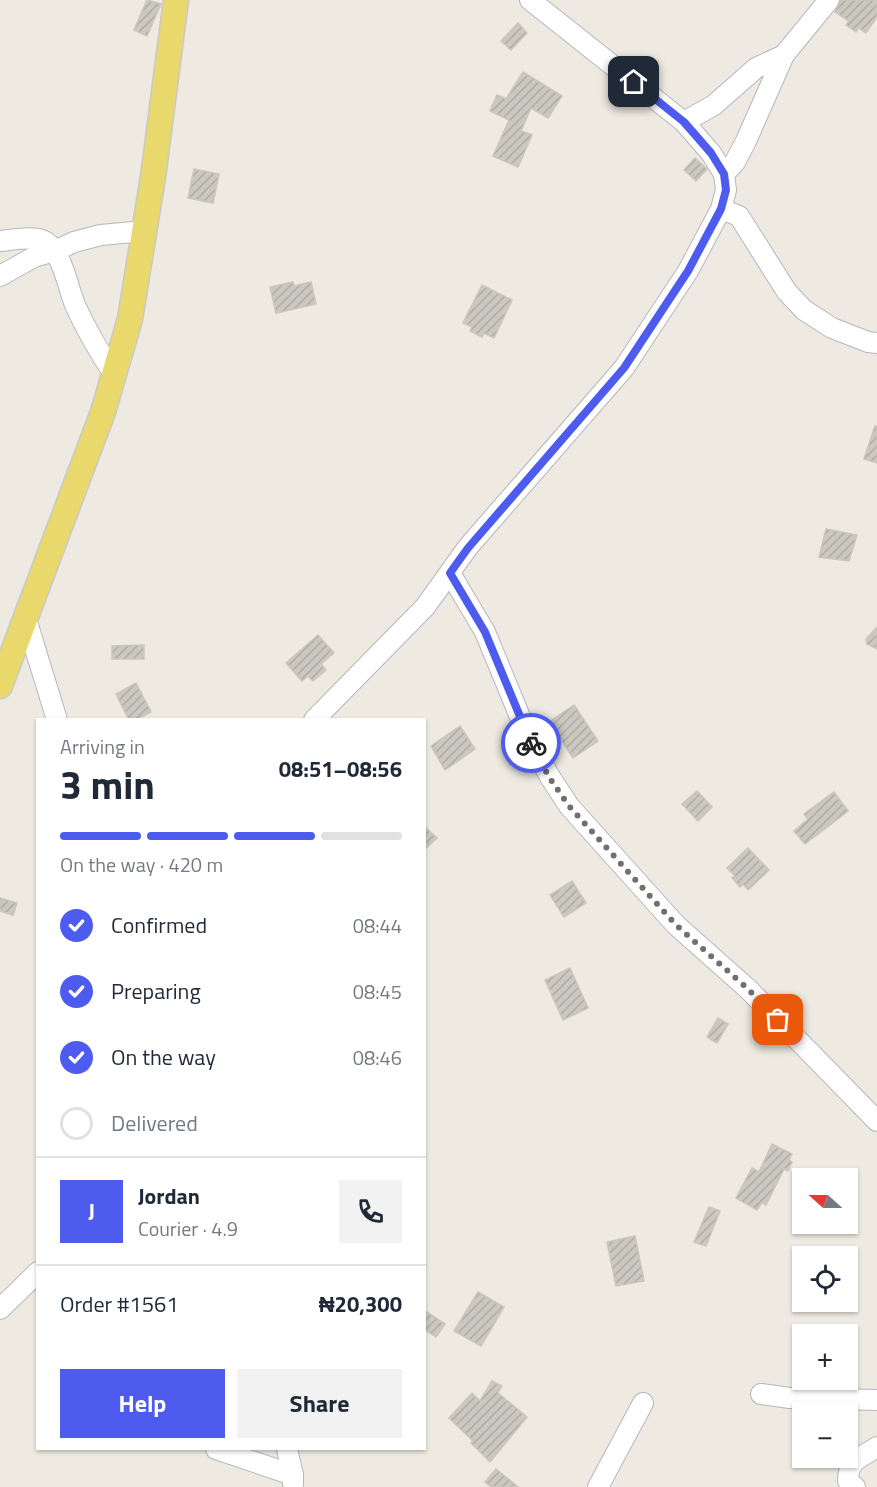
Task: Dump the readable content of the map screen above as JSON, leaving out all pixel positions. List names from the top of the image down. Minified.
{"north":"left","page":{"heading":["3 min","Arriving in","08:51–08:56"],"panel":["Jordan","Courier · 4.9","Order #1561","₦20,300"],"bar":"On the way · 420 m","list":[["Confirmed","08:44"],["Preparing","08:45"],["On the way","08:46"],"Delivered"],"map_buttons":["+","−"],"round":"J","buttons":["Help","Share"]}}
